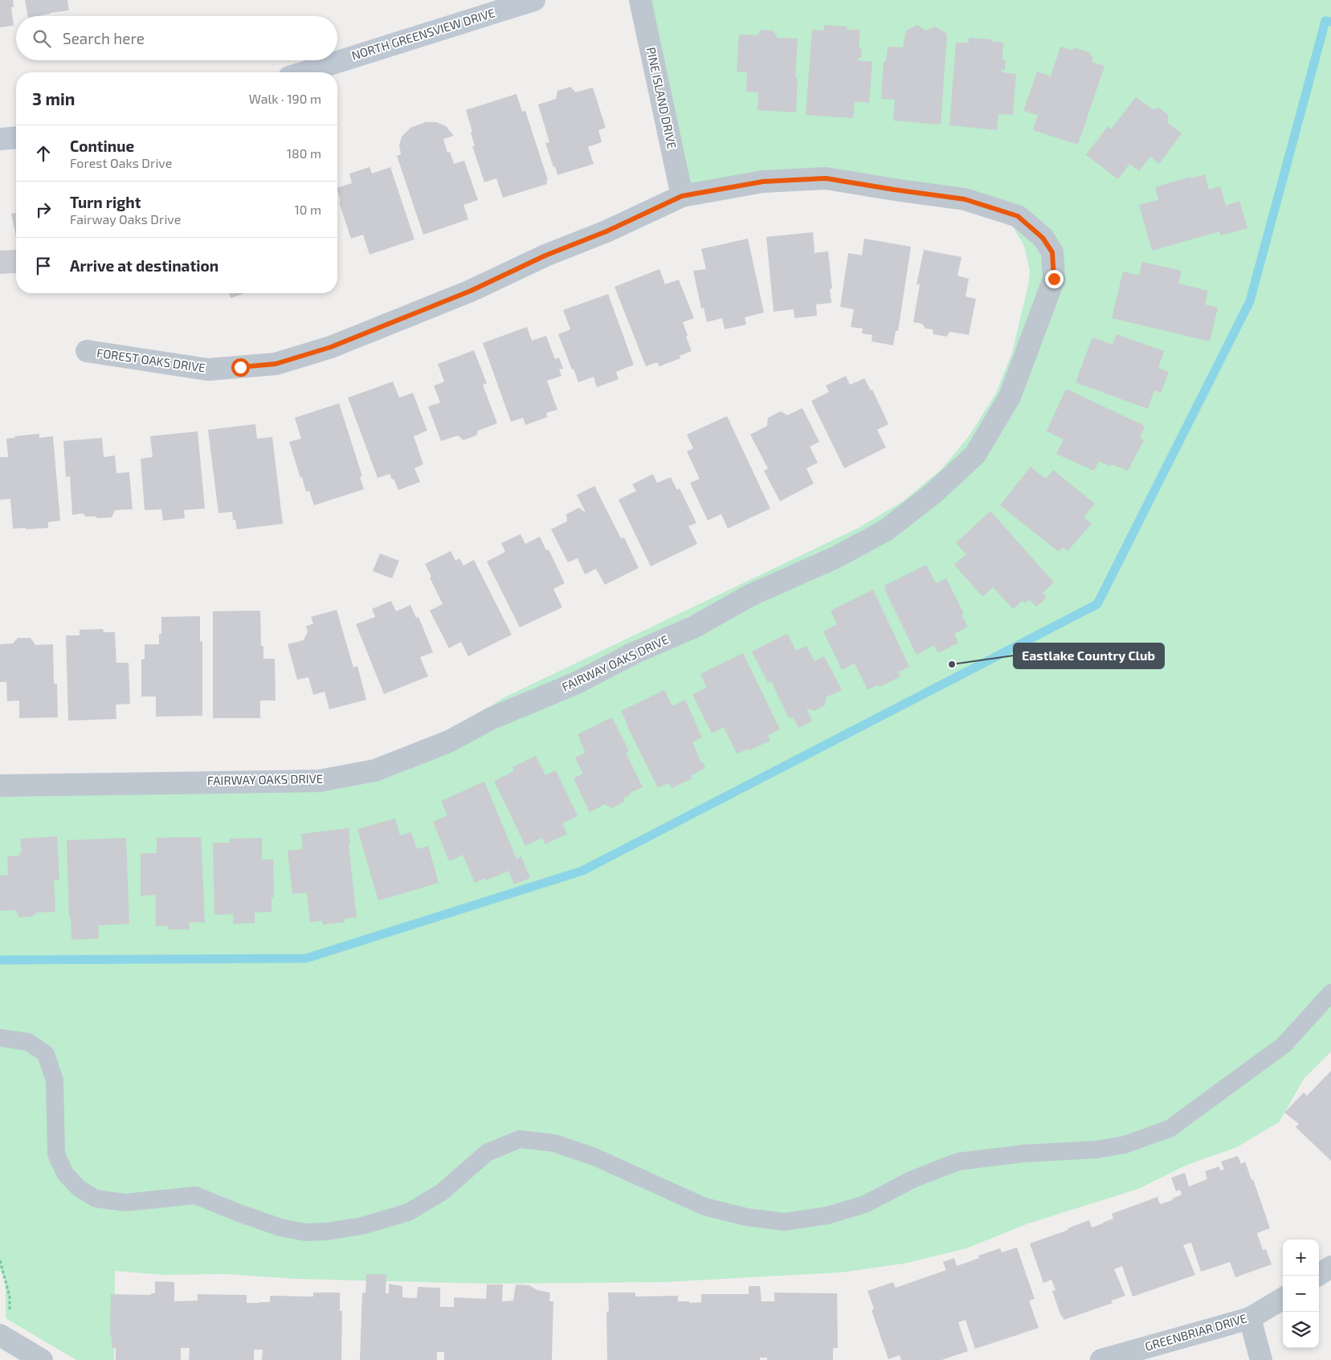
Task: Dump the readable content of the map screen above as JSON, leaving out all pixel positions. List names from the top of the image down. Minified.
{"streets":{"street":["NORTH GREENSVIEW DRIVE","PINE ISLAND DRIVE","FOREST OAKS DRIVE","FAIRWAY OAKS DRIVE","GREENBRIAR DRIVE"]},"crossings":[["PINE ISLAND DRIVE","FOREST OAKS DRIVE"],["FOREST OAKS DRIVE","FAIRWAY OAKS DRIVE"]],"places":["Eastlake Country Club"],"page":{"search":"Search here","heading":["3 min","Walk · 190 m"],"list":[["Continue","Forest Oaks Drive","180 m"],["Turn right","Fairway Oaks Drive","10 m"],"Arrive at destination"],"map_buttons":["+","−"]}}
